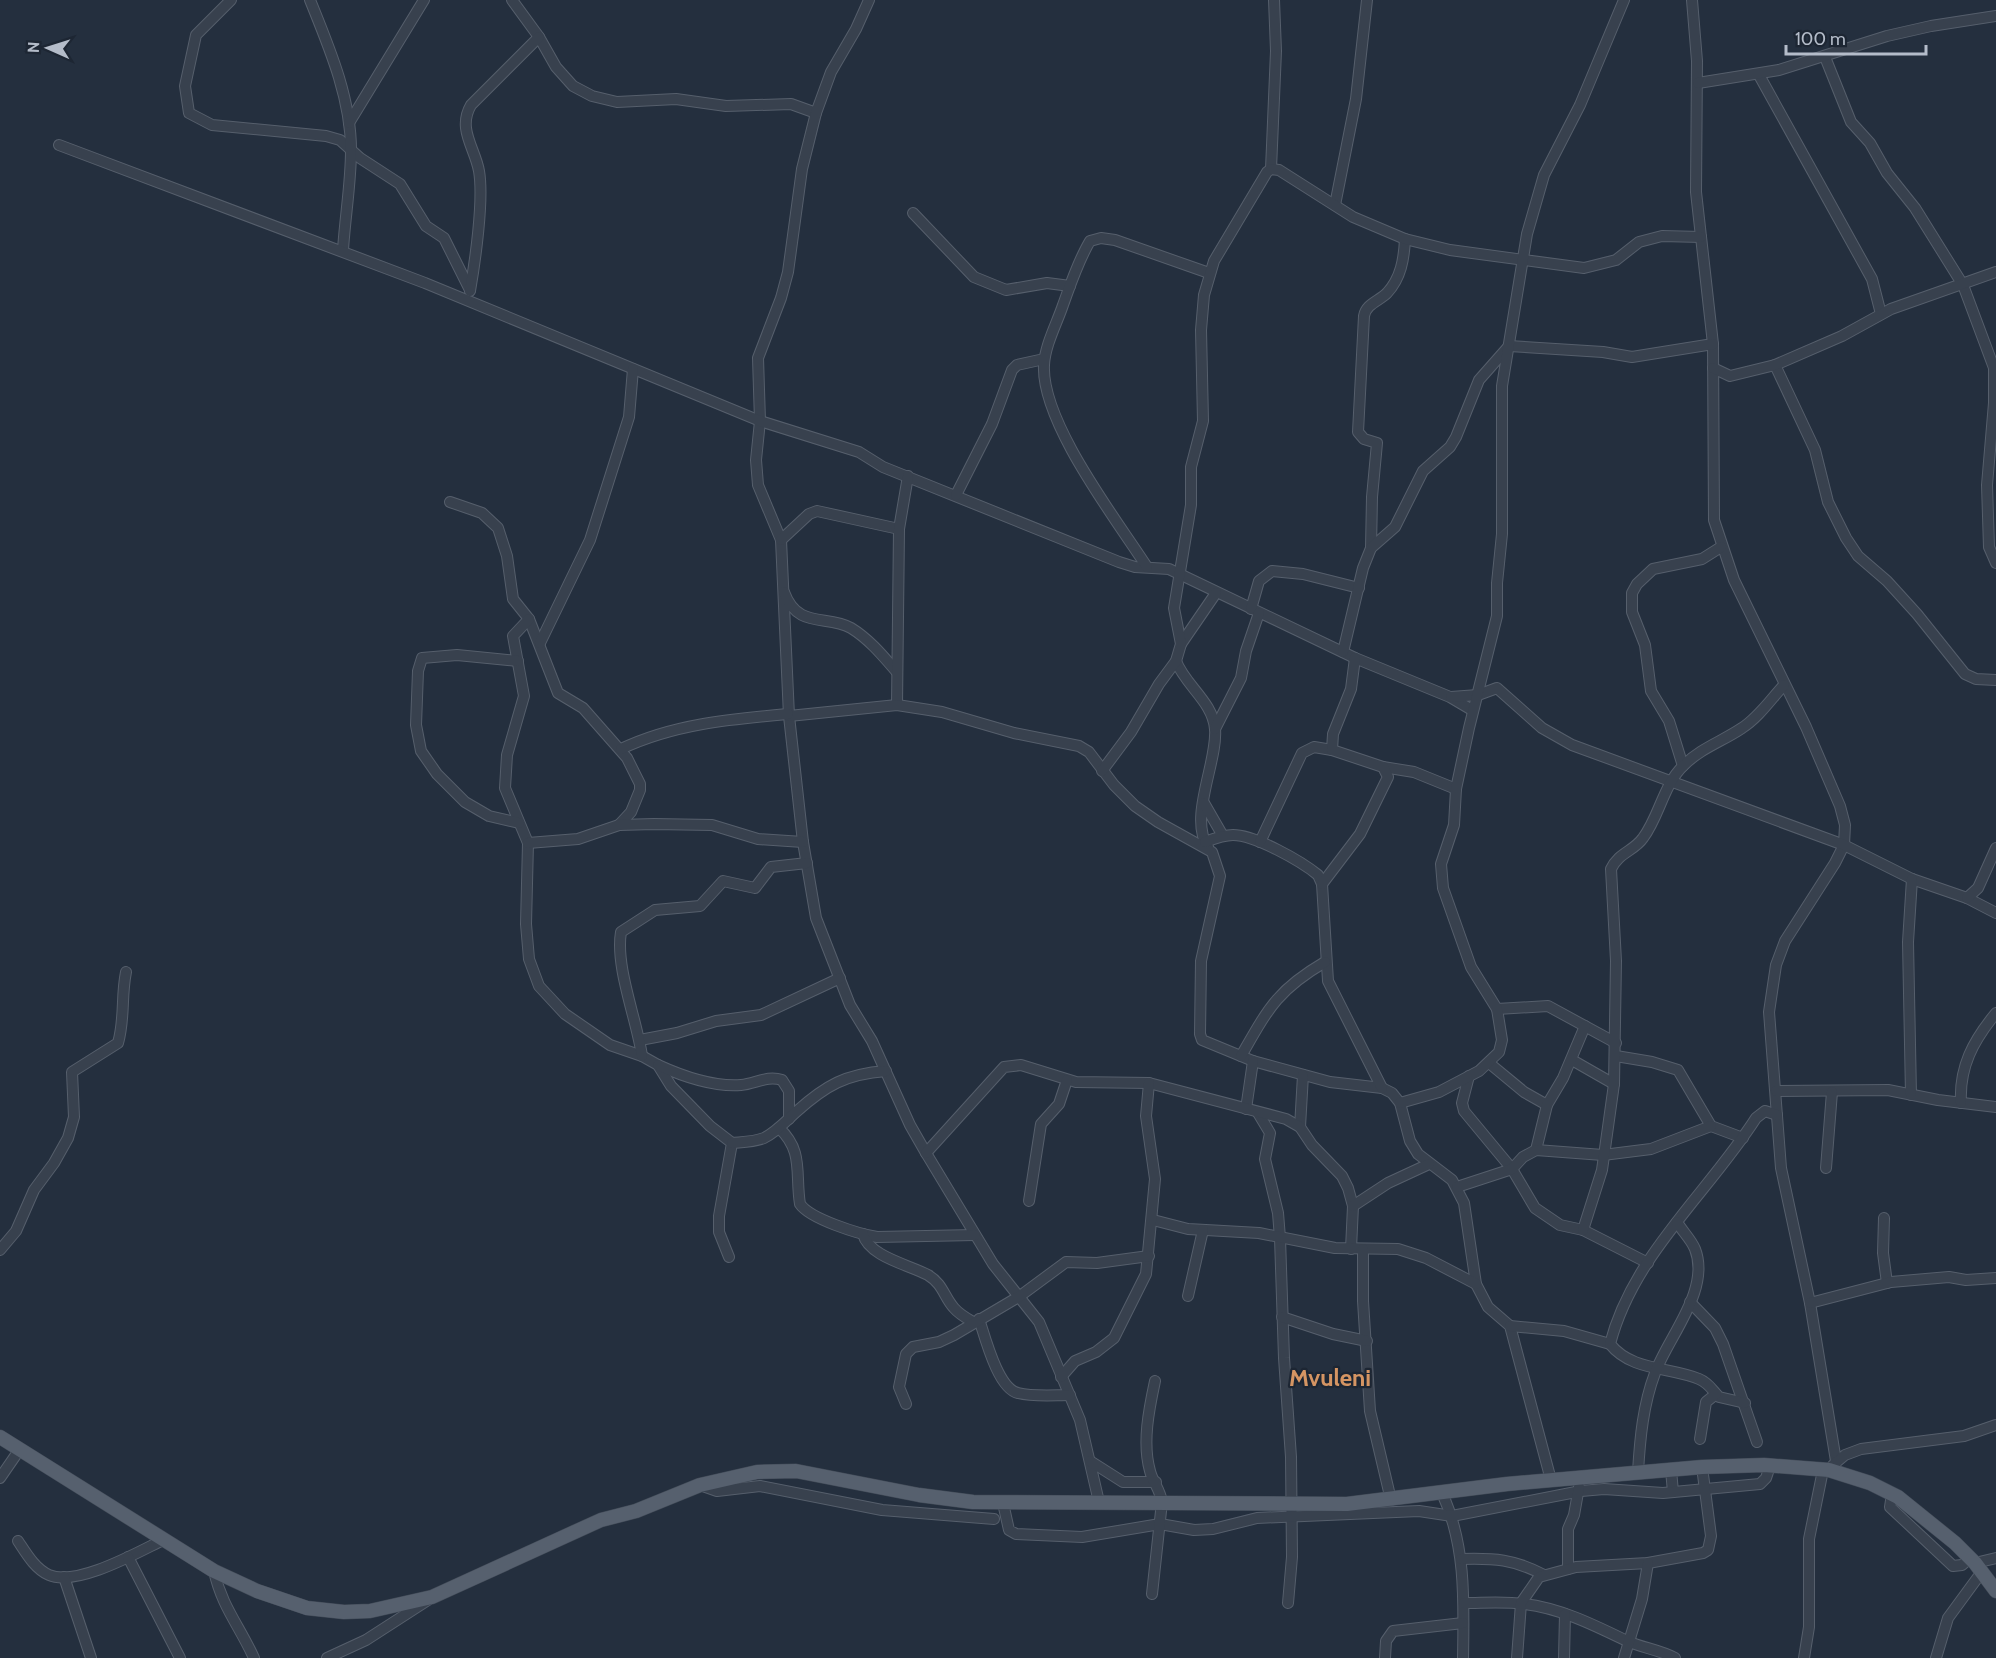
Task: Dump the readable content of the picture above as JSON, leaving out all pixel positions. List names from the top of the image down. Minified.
{"districts":["Mvuleni"],"scale_bar":"100 m","north":"left"}
